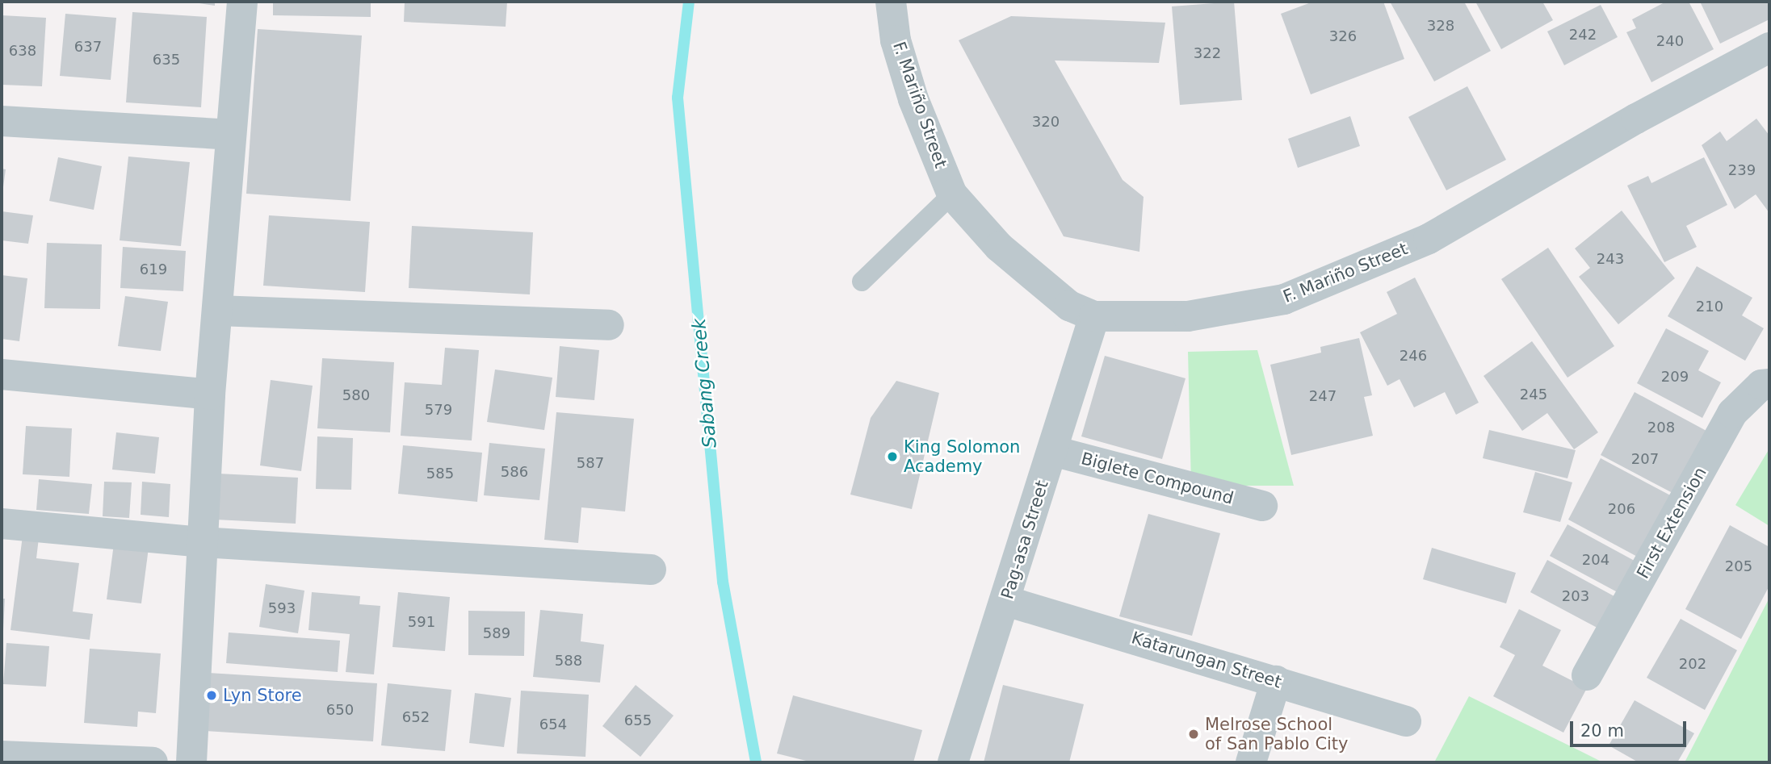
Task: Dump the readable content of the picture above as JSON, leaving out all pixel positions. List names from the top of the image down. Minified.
{"streets":{"street":["F. Mariño Street","Biglete Compound","First Extension","Pag-asa Street","Katarungan Street"]},"crossings":[["F. Mariño Street","Pag-asa Street"],["Biglete Compound","Pag-asa Street"],["Pag-asa Street","Katarungan Street"]],"water":["Sabang Creek"],"places":["King Solomon Academy","Lyn Store","Melrose School of San Pablo City"],"house_numbers":["328","242","326","240","637","638","322","635","320","239","243","619","210","246","209","245","580","247","579","208","207","587","586","585","206","204","205","203","593","591","589","588","202","650","652","655","654"],"scale_bar":"20 m"}
